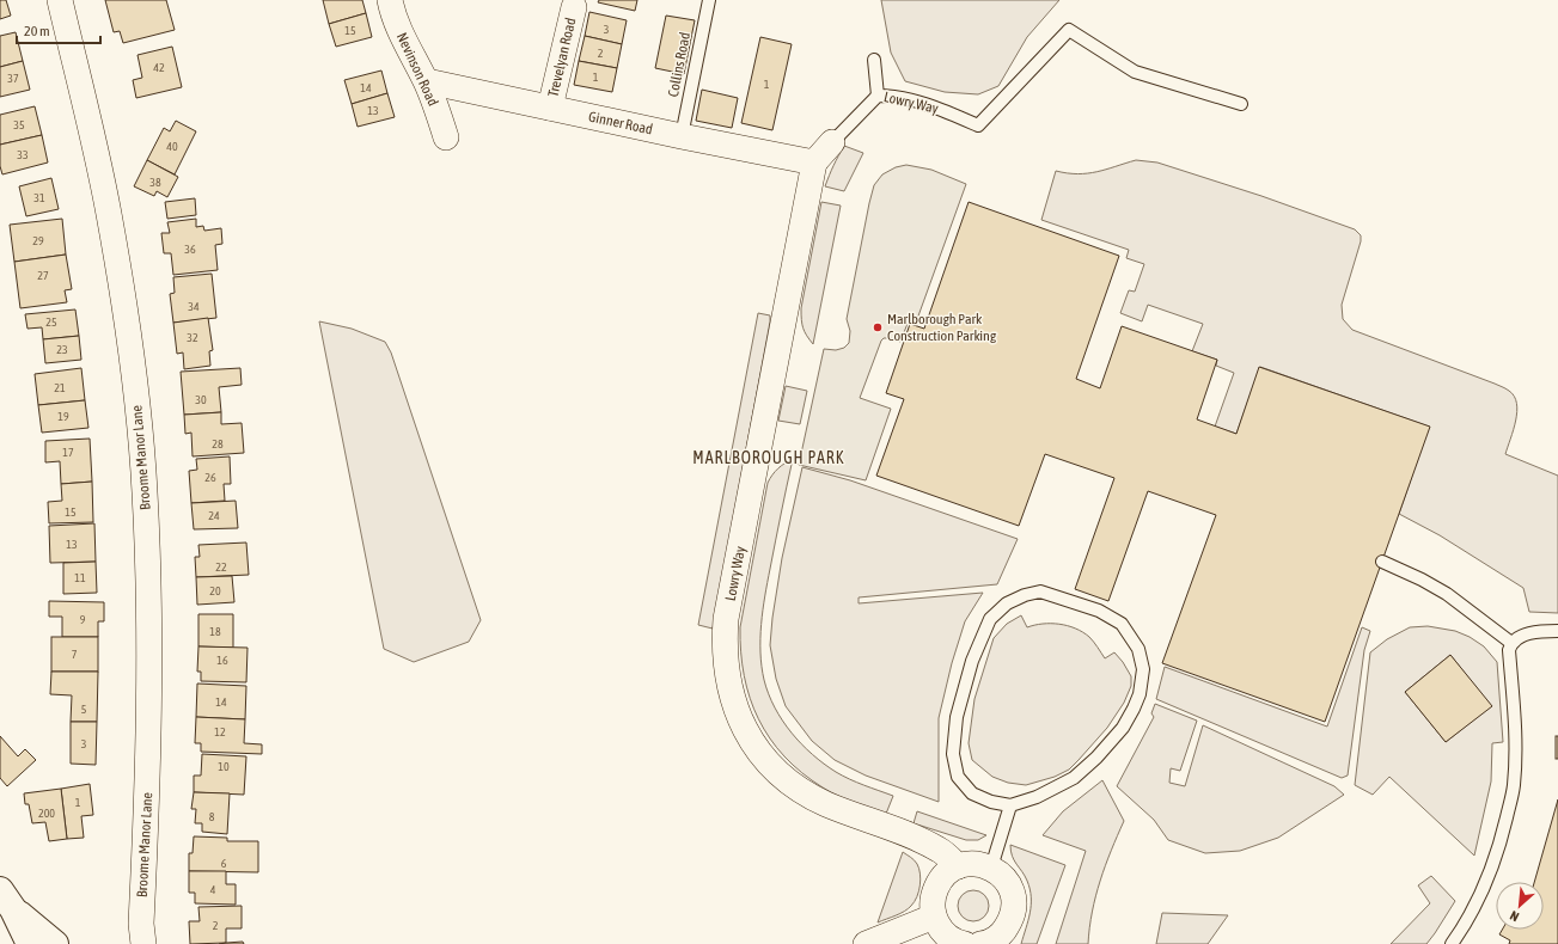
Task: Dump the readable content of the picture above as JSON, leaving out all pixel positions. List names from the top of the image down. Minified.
{"streets":{"street":["Trevelyan Road","Nevinson Road","Lowry Way","Ginner Road","Broome Manor Lane"],"lane":["Collins Road"]},"crossings":[["Trevelyan Road","Ginner Road"],["Collins Road","Ginner Road"],["Nevinson Road","Ginner Road"],["Lowry Way","Ginner Road"]],"districts":["MARLBOROUGH PARK"],"places":["Marlborough Park Construction Parking"],"house_numbers":["3","15","2","42","1","37","1","14","13","35","40","33","38","31","29","36","27","34","25","32","23","21","30","19","28","17","26","15","24","13","22","11","20","9","18","7","16","14","5","12","3","10","1","200","8","6","4","2"],"scale_bar":"20 m","north":"bottom left"}
